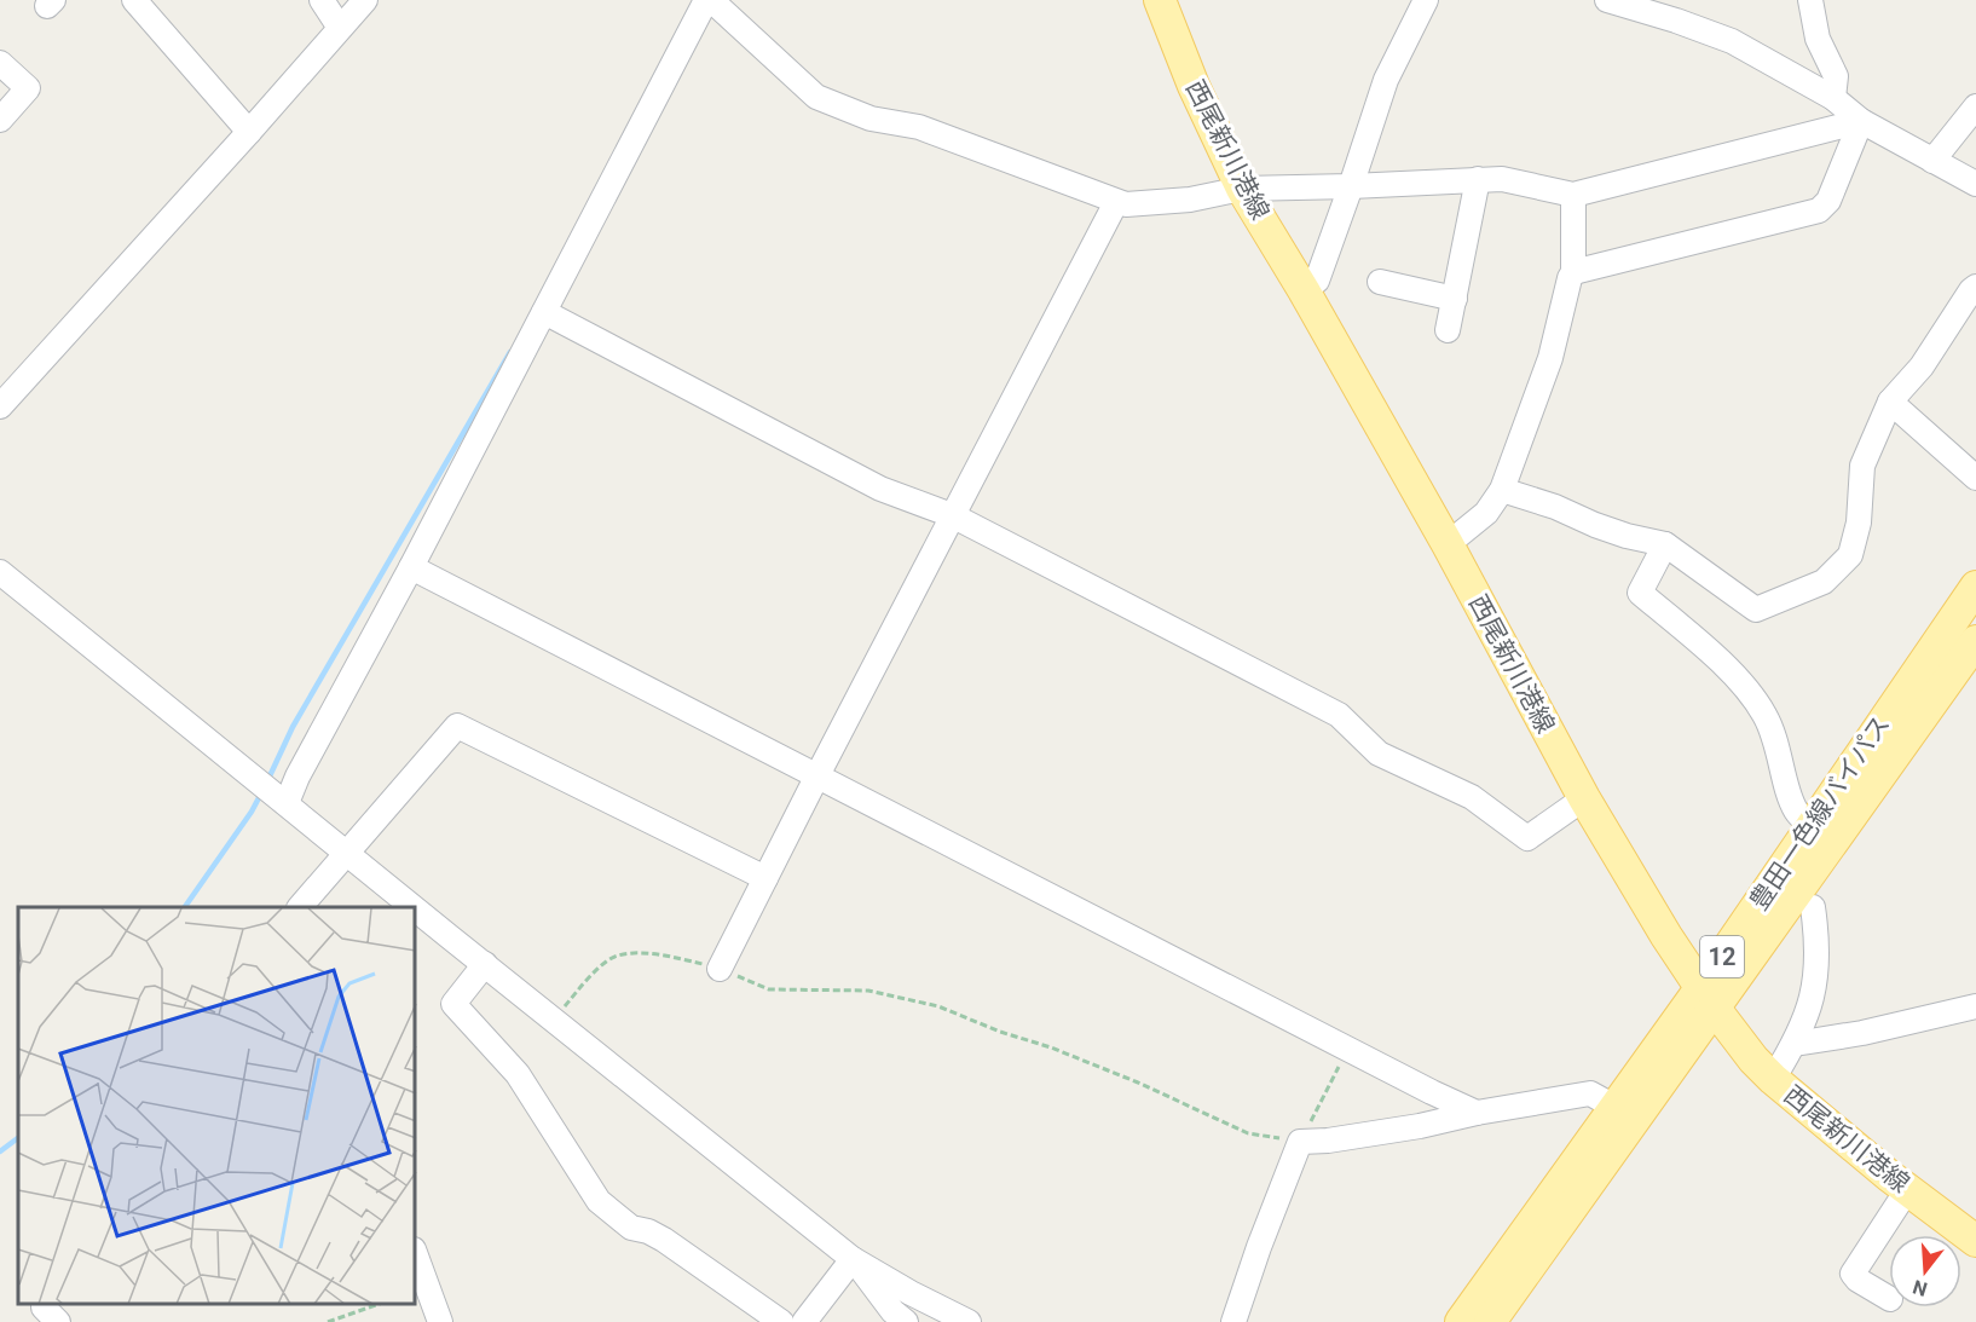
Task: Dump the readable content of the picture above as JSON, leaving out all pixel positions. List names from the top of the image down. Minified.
{"streets":{"main road":["西尾新川港線","豊田一色線バイパス","12"]},"crossings":[["西尾新川港線","豊田一色線バイパス"]],"north":"bottom"}
